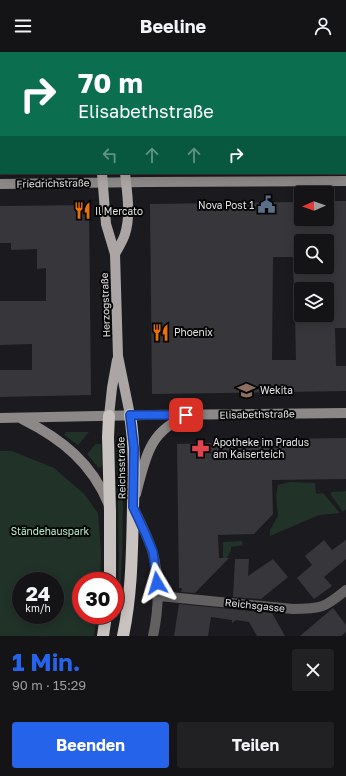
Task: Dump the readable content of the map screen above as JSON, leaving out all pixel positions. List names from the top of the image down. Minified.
{"streets":{"highway":["Reichsstraße"],"main road":["Friedrichstraße","Herzogstraße","Elisabethstraße"],"street":["Reichsgasse"]},"crossings":[["Friedrichstraße","Herzogstraße"],["Herzogstraße","Elisabethstraße"],["Herzogstraße","Reichsstraße"],["Elisabethstraße","Reichsstraße"],["Reichsstraße","Reichsgasse"]],"parks":["Ständehauspark"],"places":{"public building":["Nova Post 1"],"restaurant":["Il Mercato","Phoenix"],"school or university":["Wekita"],"pharmacy":["Apotheke im Pradus am Kaiserteich"]},"north":"left","page":{"header":"Beeline","turn":["70 m","Elisabethstraße"],"speed":"24 km/h","limit":"30","heading":["1 Min.","90 m · 15:29"],"buttons":["Beenden","Teilen"]}}
